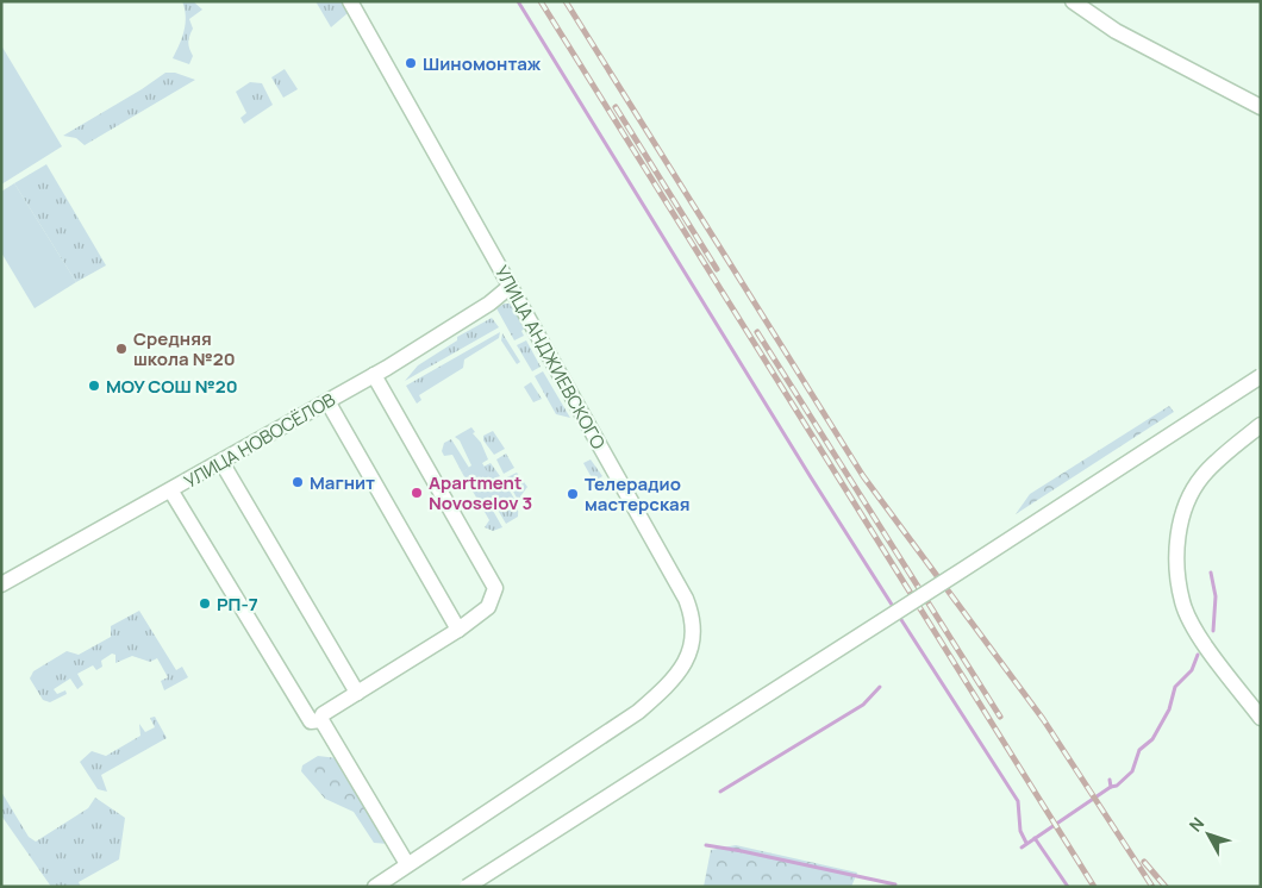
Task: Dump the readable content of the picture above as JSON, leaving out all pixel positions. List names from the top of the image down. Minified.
{"streets":{"street":["УЛИЦА АНДЖИЕВСКОГО","УЛИЦА НОВОСЁЛОВ"]},"crossings":[["УЛИЦА АНДЖИЕВСКОГО","УЛИЦА НОВОСЁЛОВ"]],"places":["Шиномонтаж","Средняя школа №20","МОУ СОШ №20","Магнит","Apartment Novoselov 3","Телерадио мастерская","РП-7"],"north":"top left"}
